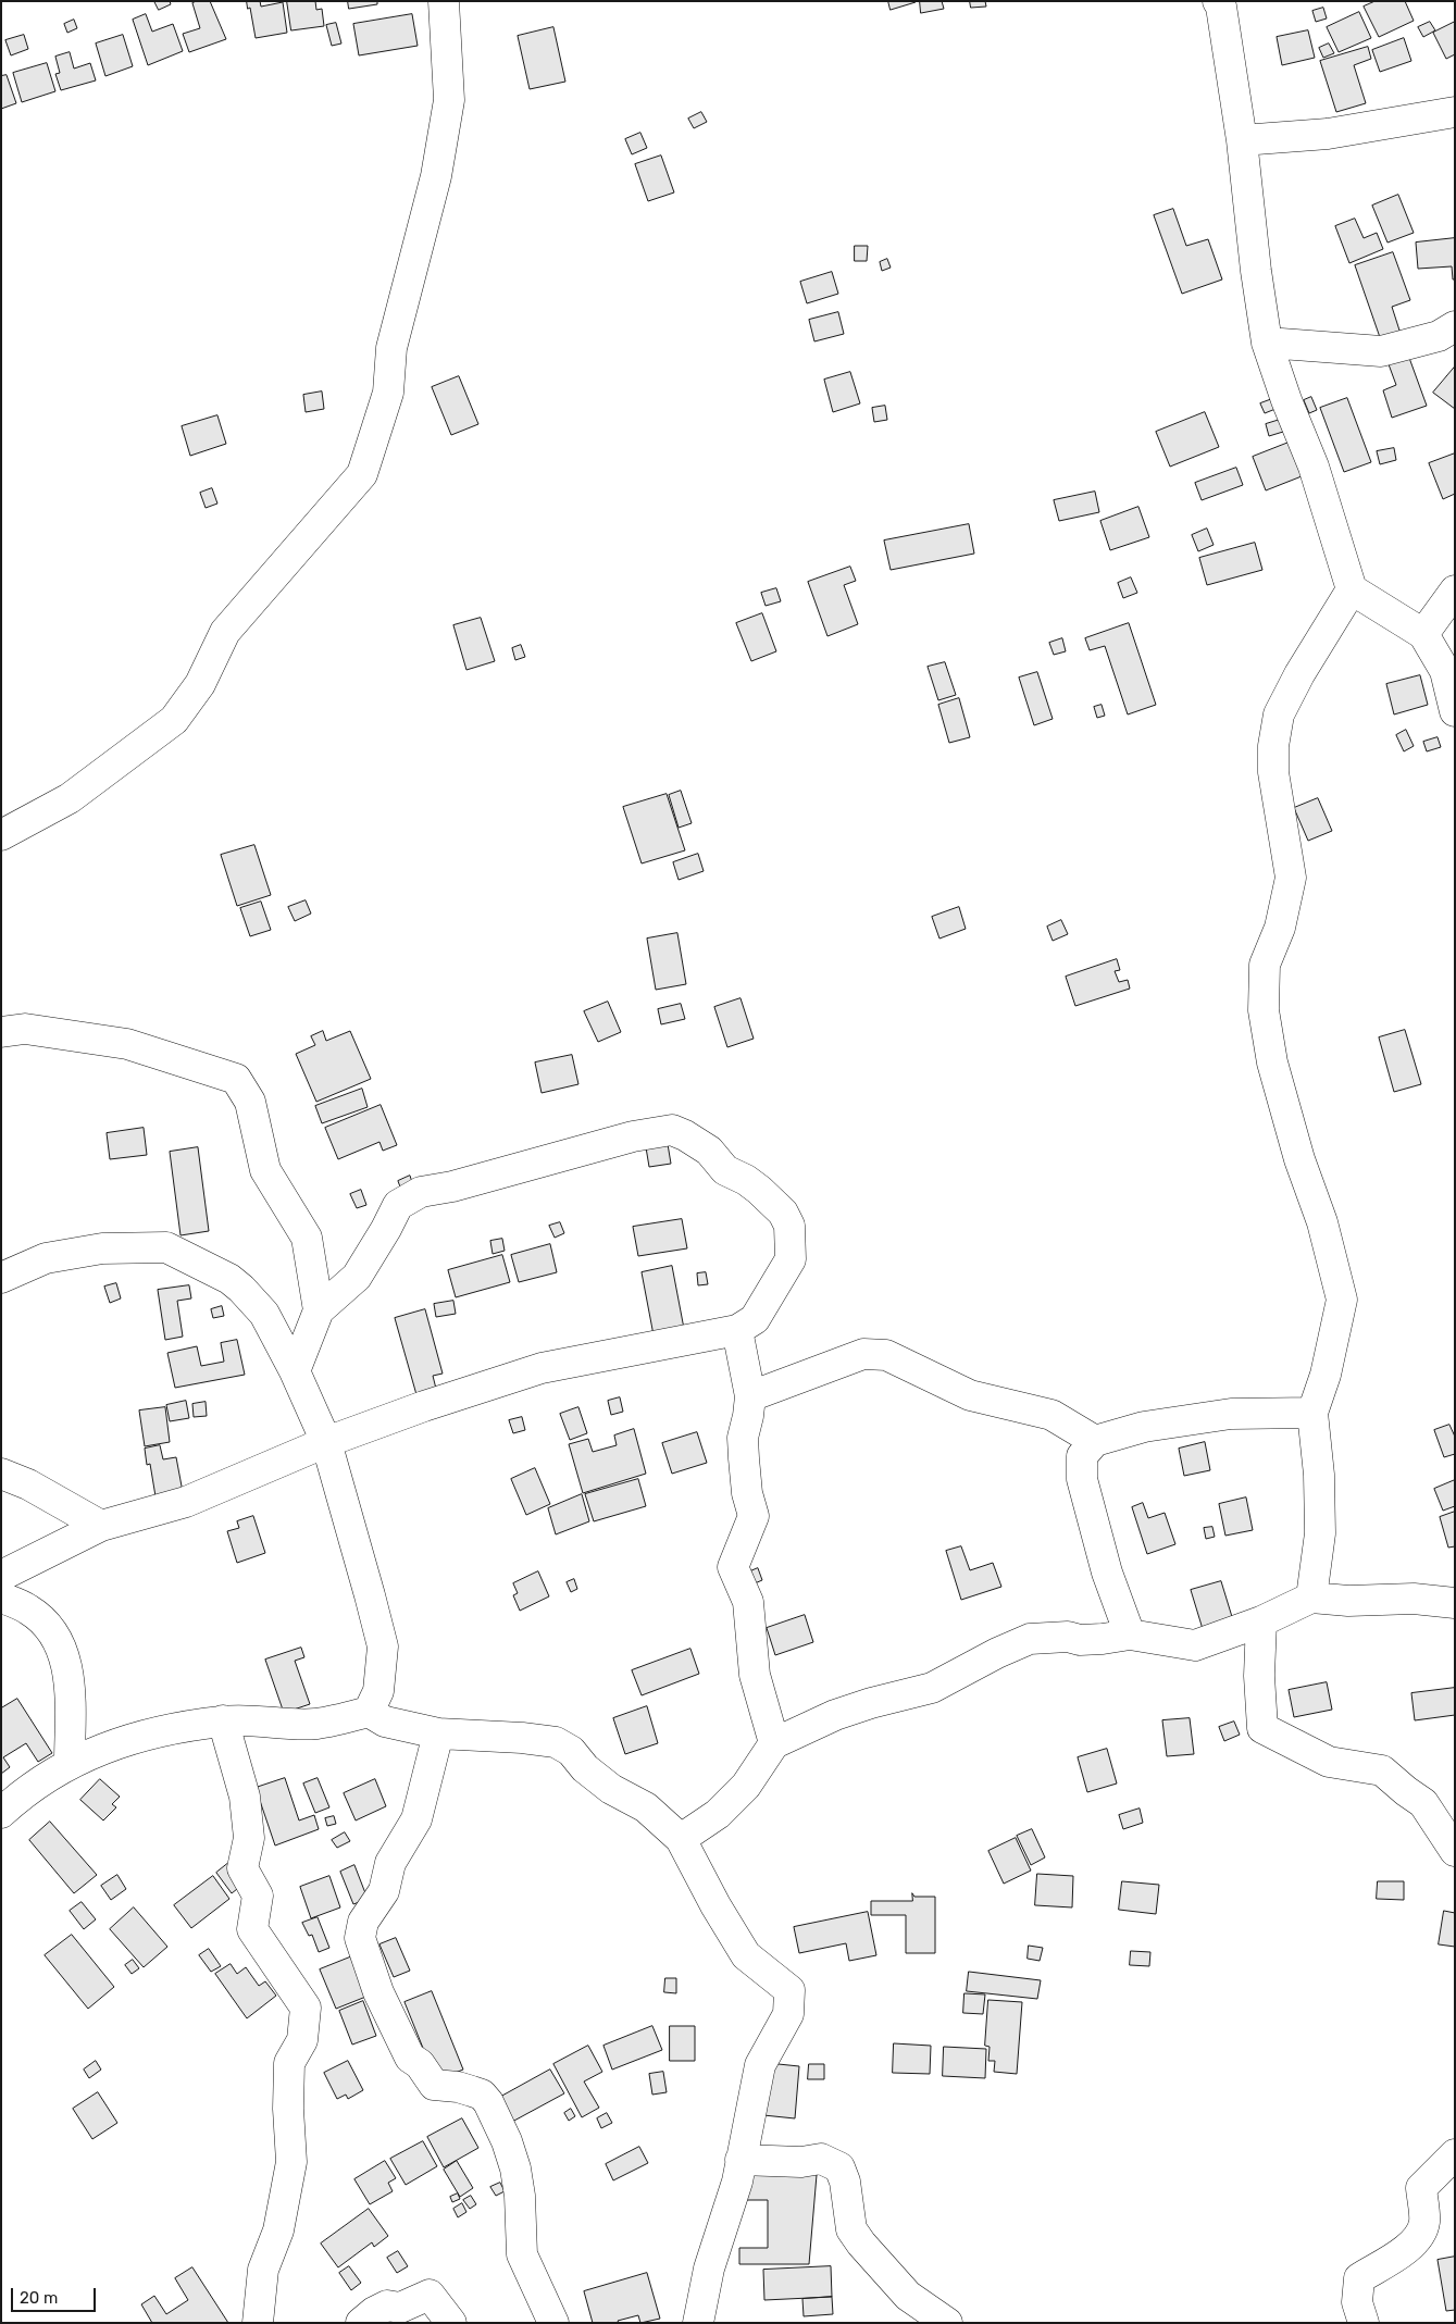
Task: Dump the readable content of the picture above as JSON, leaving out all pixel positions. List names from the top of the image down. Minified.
{"scale_bar":"20 m"}
